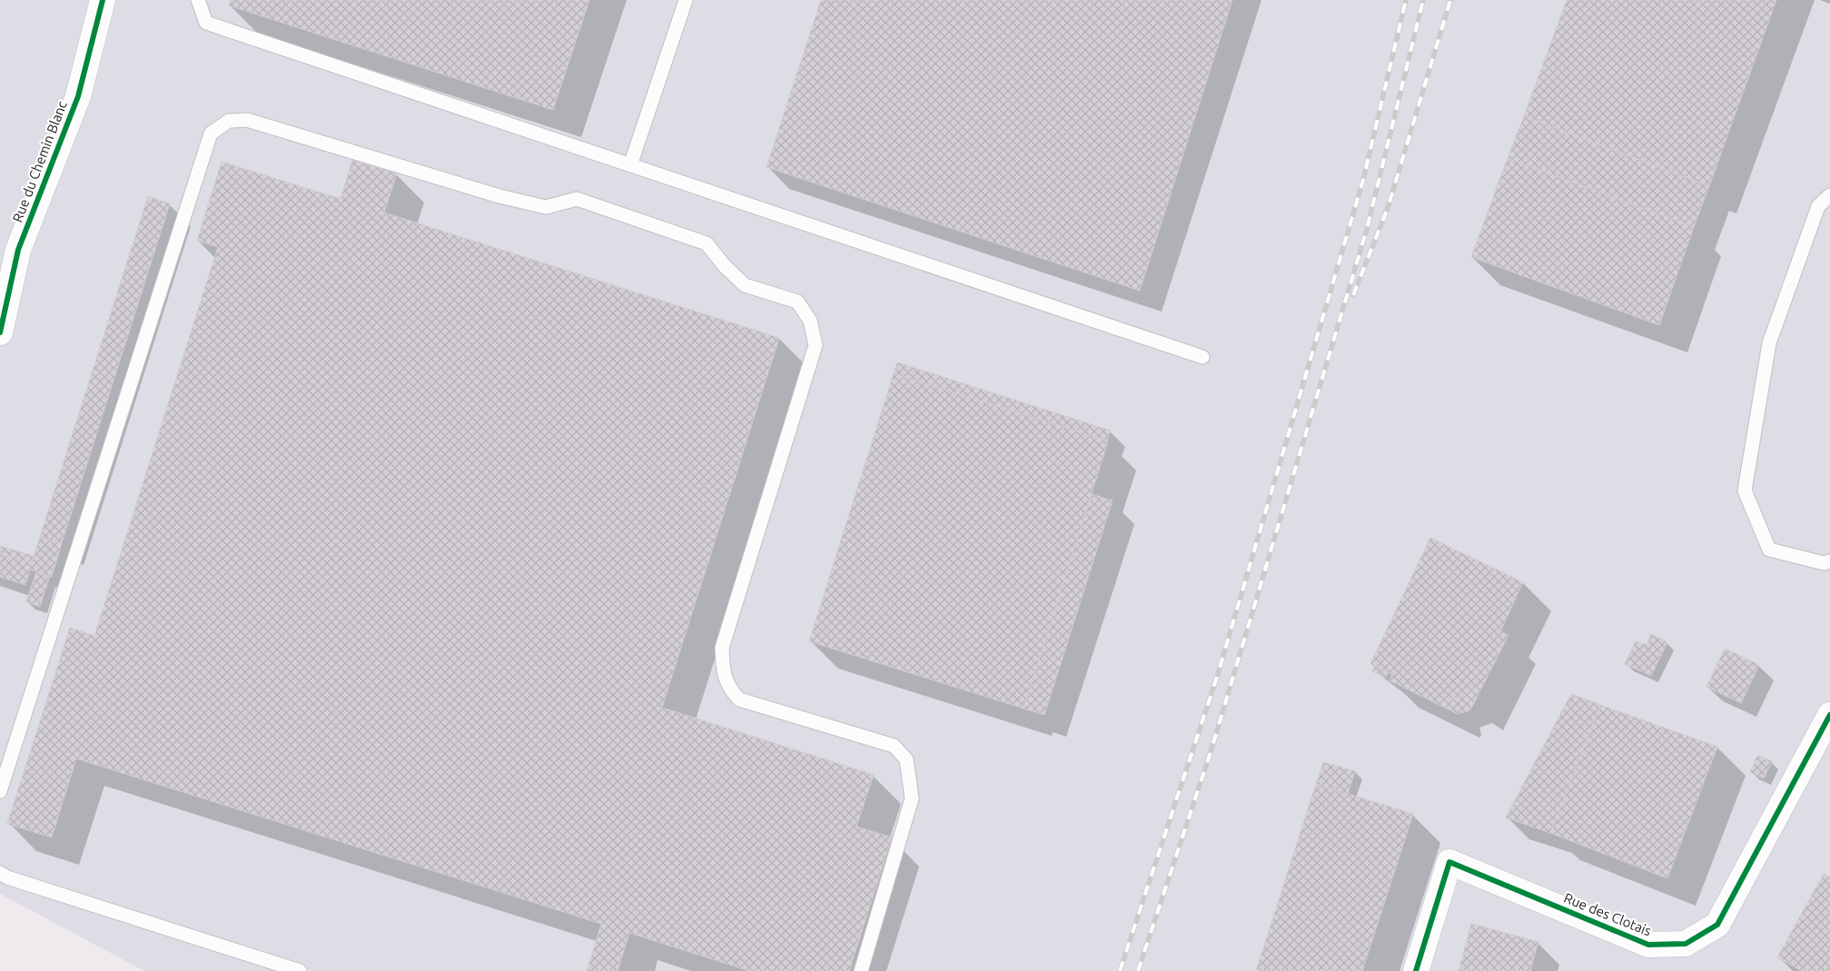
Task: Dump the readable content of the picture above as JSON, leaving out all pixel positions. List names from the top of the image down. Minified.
{"streets":{"street":["Rue du Chemin Blanc","Rue des Clotais"]}}
